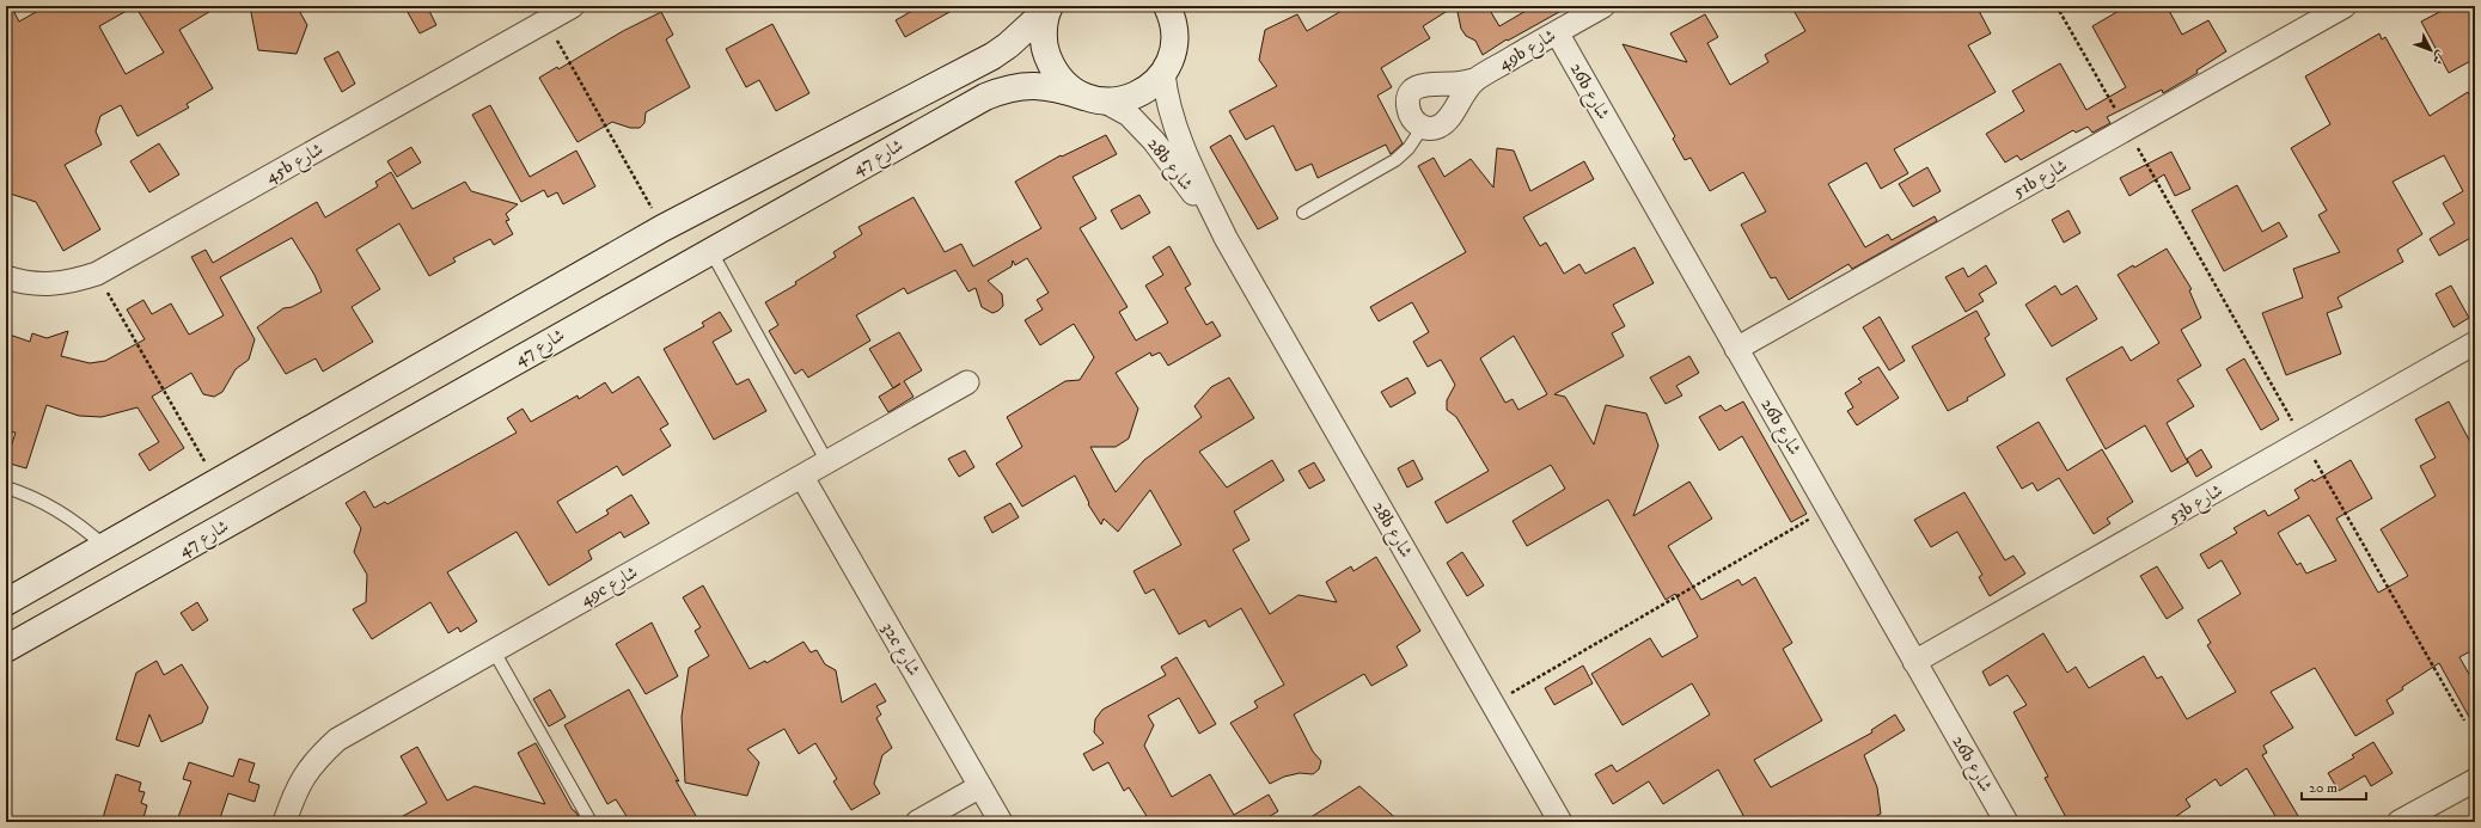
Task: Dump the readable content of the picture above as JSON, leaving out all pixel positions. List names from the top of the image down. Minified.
{"streets":{"street":["49b شارع","26b شارع","شارع 47","45b شارع","28b شارع","51b شارع","53b شارع","49c شارع","32c شارع"]},"crossings":[["49b شارع","26b شارع"],["26b شارع","51b شارع"],["26b شارع","53b شارع"],["شارع 47","28b شارع"],["49c شارع","32c شارع"]],"scale_bar":"20 m","north":"bottom right"}
